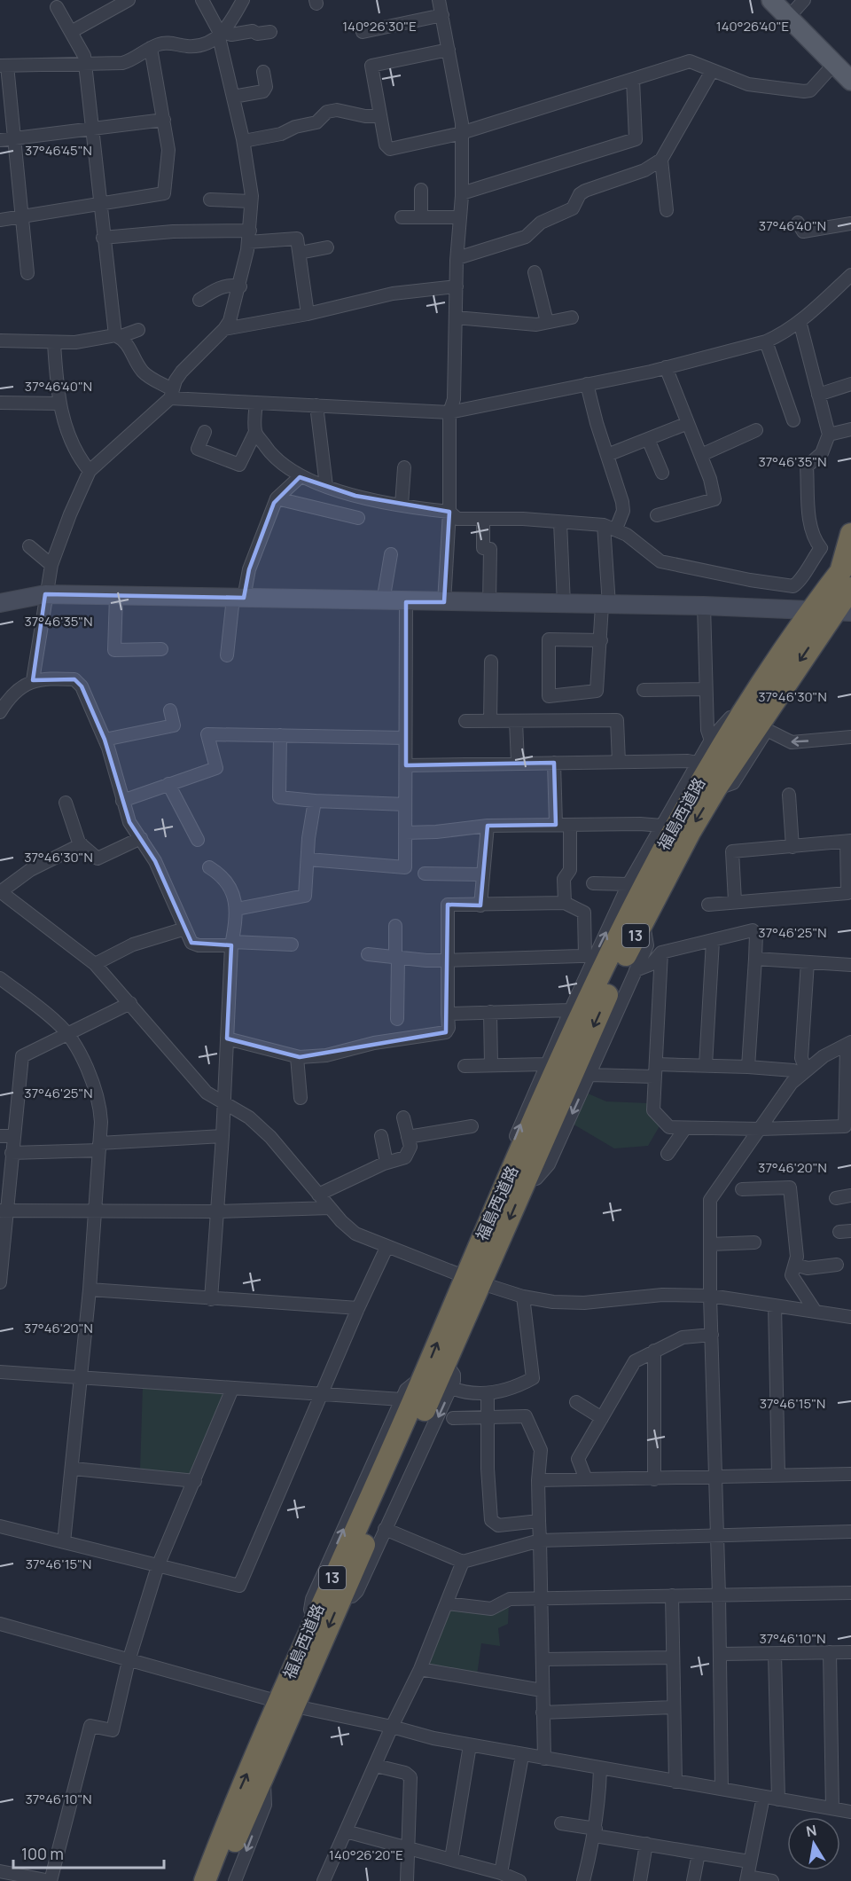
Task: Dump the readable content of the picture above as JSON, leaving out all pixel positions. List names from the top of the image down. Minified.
{"streets":{"highway":["福島西道路","13"]},"scale_bar":"100 m","north":"top","coordinates":["140°26'30\"E","140°26'40\"E","37°46'45\"N","37°46'40\"N","37°46'35\"N","37°46'30\"N","37°46'25\"N","37°46'20\"N","37°46'15\"N","37°46'10\"N","140°26'20\"E"]}
